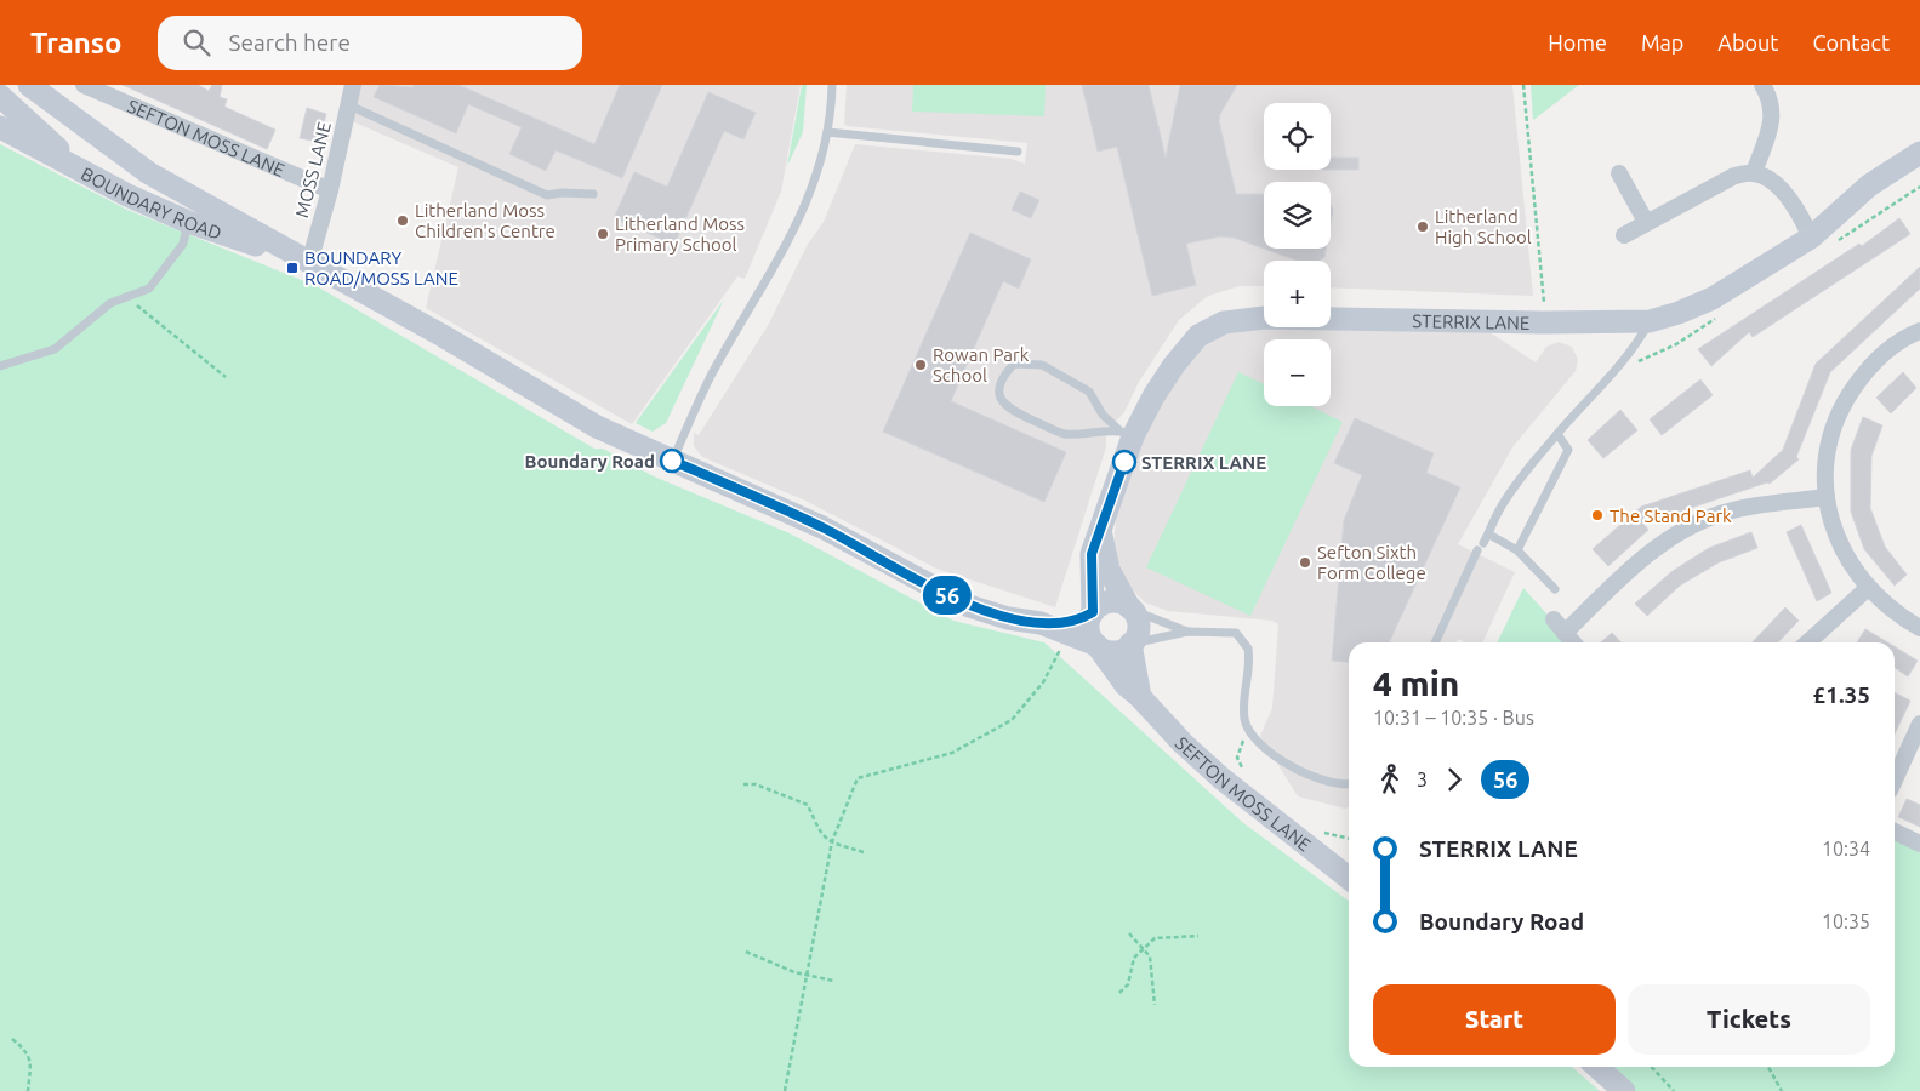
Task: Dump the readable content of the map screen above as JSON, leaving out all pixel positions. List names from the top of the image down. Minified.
{"streets":{"street":["SEFTON MOSS LANE","MOSS LANE","BOUNDARY ROAD","STERRIX LANE"]},"crossings":[["SEFTON MOSS LANE","MOSS LANE"],["SEFTON MOSS LANE","BOUNDARY ROAD"],["SEFTON MOSS LANE","STERRIX LANE"],["MOSS LANE","BOUNDARY ROAD"],["BOUNDARY ROAD","STERRIX LANE"]],"places":{"other":["Litherland Moss Children's Centre","Litherland High School","Litherland Moss Primary School","Rowan Park School","Boundary Road","STERRIX LANE","The Stand Park","Sefton Sixth Form College"],"transit":["BOUNDARY ROAD/MOSS LANE"]},"lines":["bus line 56"],"page":{"header":"Transo","search":"Search here","nav":["Home","Map","About","Contact"],"on_map":"56","map_buttons":["+","−"],"heading":["4 min","10:31 – 10:35 · Bus","£1.35"],"legs":["3","56"],"list":[{"name":"STERRIX LANE","value":"10:34"},{"name":"Boundary Road","value":"10:35"}],"buttons":["Start","Tickets"]}}
